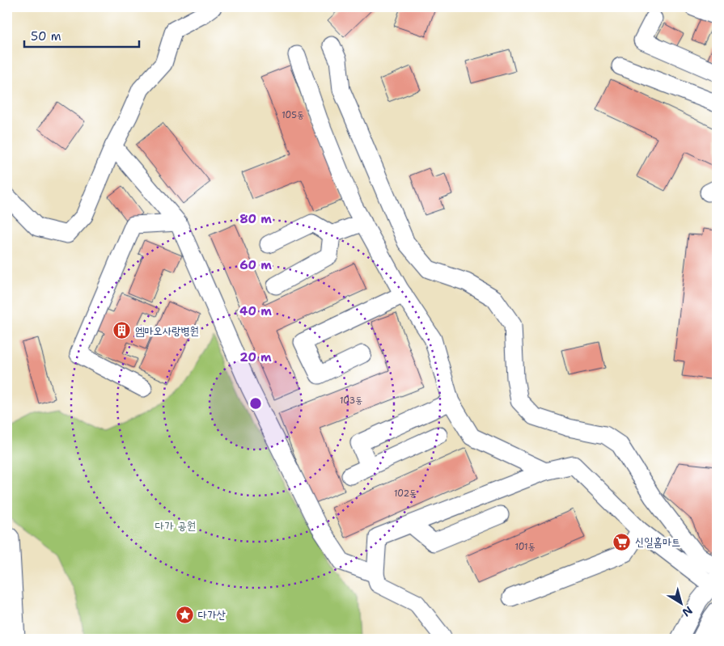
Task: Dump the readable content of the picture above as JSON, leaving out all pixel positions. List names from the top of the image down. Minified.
{"parks":["다가 공원"],"places":{"building":["엠마오사랑병원"],"supermarket":["신일홈마트"],"place":["다가산"]},"house_numbers":["105동","103동","102동","101동"],"scale_bar":"50 m","north":"bottom right","rings":["80 m","60 m","40 m","20 m"]}
